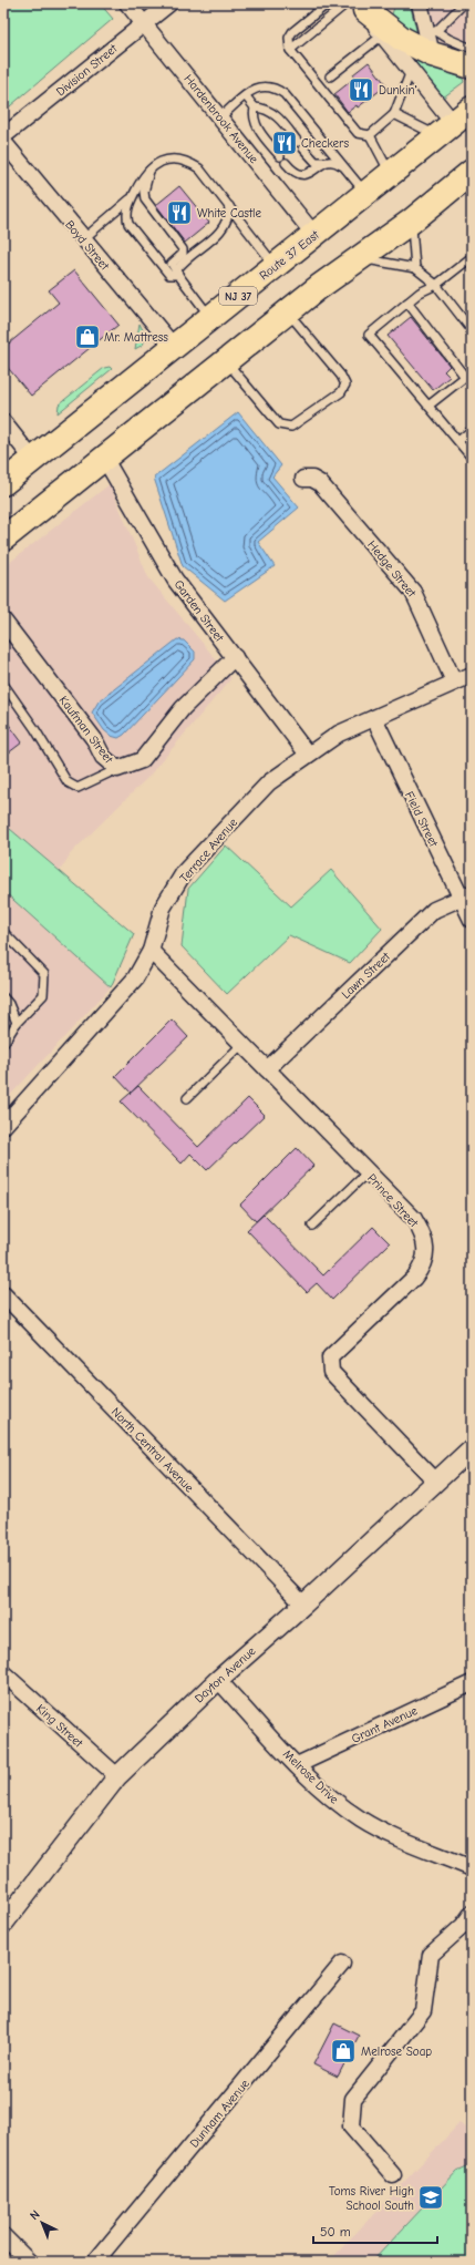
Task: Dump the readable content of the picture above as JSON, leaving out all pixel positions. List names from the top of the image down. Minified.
{"streets":{"highway":["Route 37 East","NJ 37"],"street":["Division Street","Hardenbrook Avenue","Boyd Street","Hedge Street","Garden Street","Kaufman Street","Field Street","Terrace Avenue","Lawn Street","Prince Street","North Central Avenue","Dayton Avenue","Grant Avenue","King Street","Melrose Drive","Dunham Avenue"]},"crossings":[["Division Street","Hardenbrook Avenue"],["Hardenbrook Avenue","Route 37 East"],["Boyd Street","Route 37 East"],["Hedge Street","Terrace Avenue"],["Garden Street","Kaufman Street"],["Garden Street","Terrace Avenue"],["Field Street","Terrace Avenue"],["Field Street","Lawn Street"],["Terrace Avenue","Prince Street"],["Lawn Street","Prince Street"],["Prince Street","Dayton Avenue"],["North Central Avenue","Dayton Avenue"],["Dayton Avenue","King Street"],["Dayton Avenue","Melrose Drive"],["Grant Avenue","Melrose Drive"]],"places":{"restaurant":["Dunkin'","Checkers","White Castle"],"shop":["Mr. Mattress","Melrose Soap"],"school or university":["Toms River High School South"]},"scale_bar":"50 m","north":"top left"}
